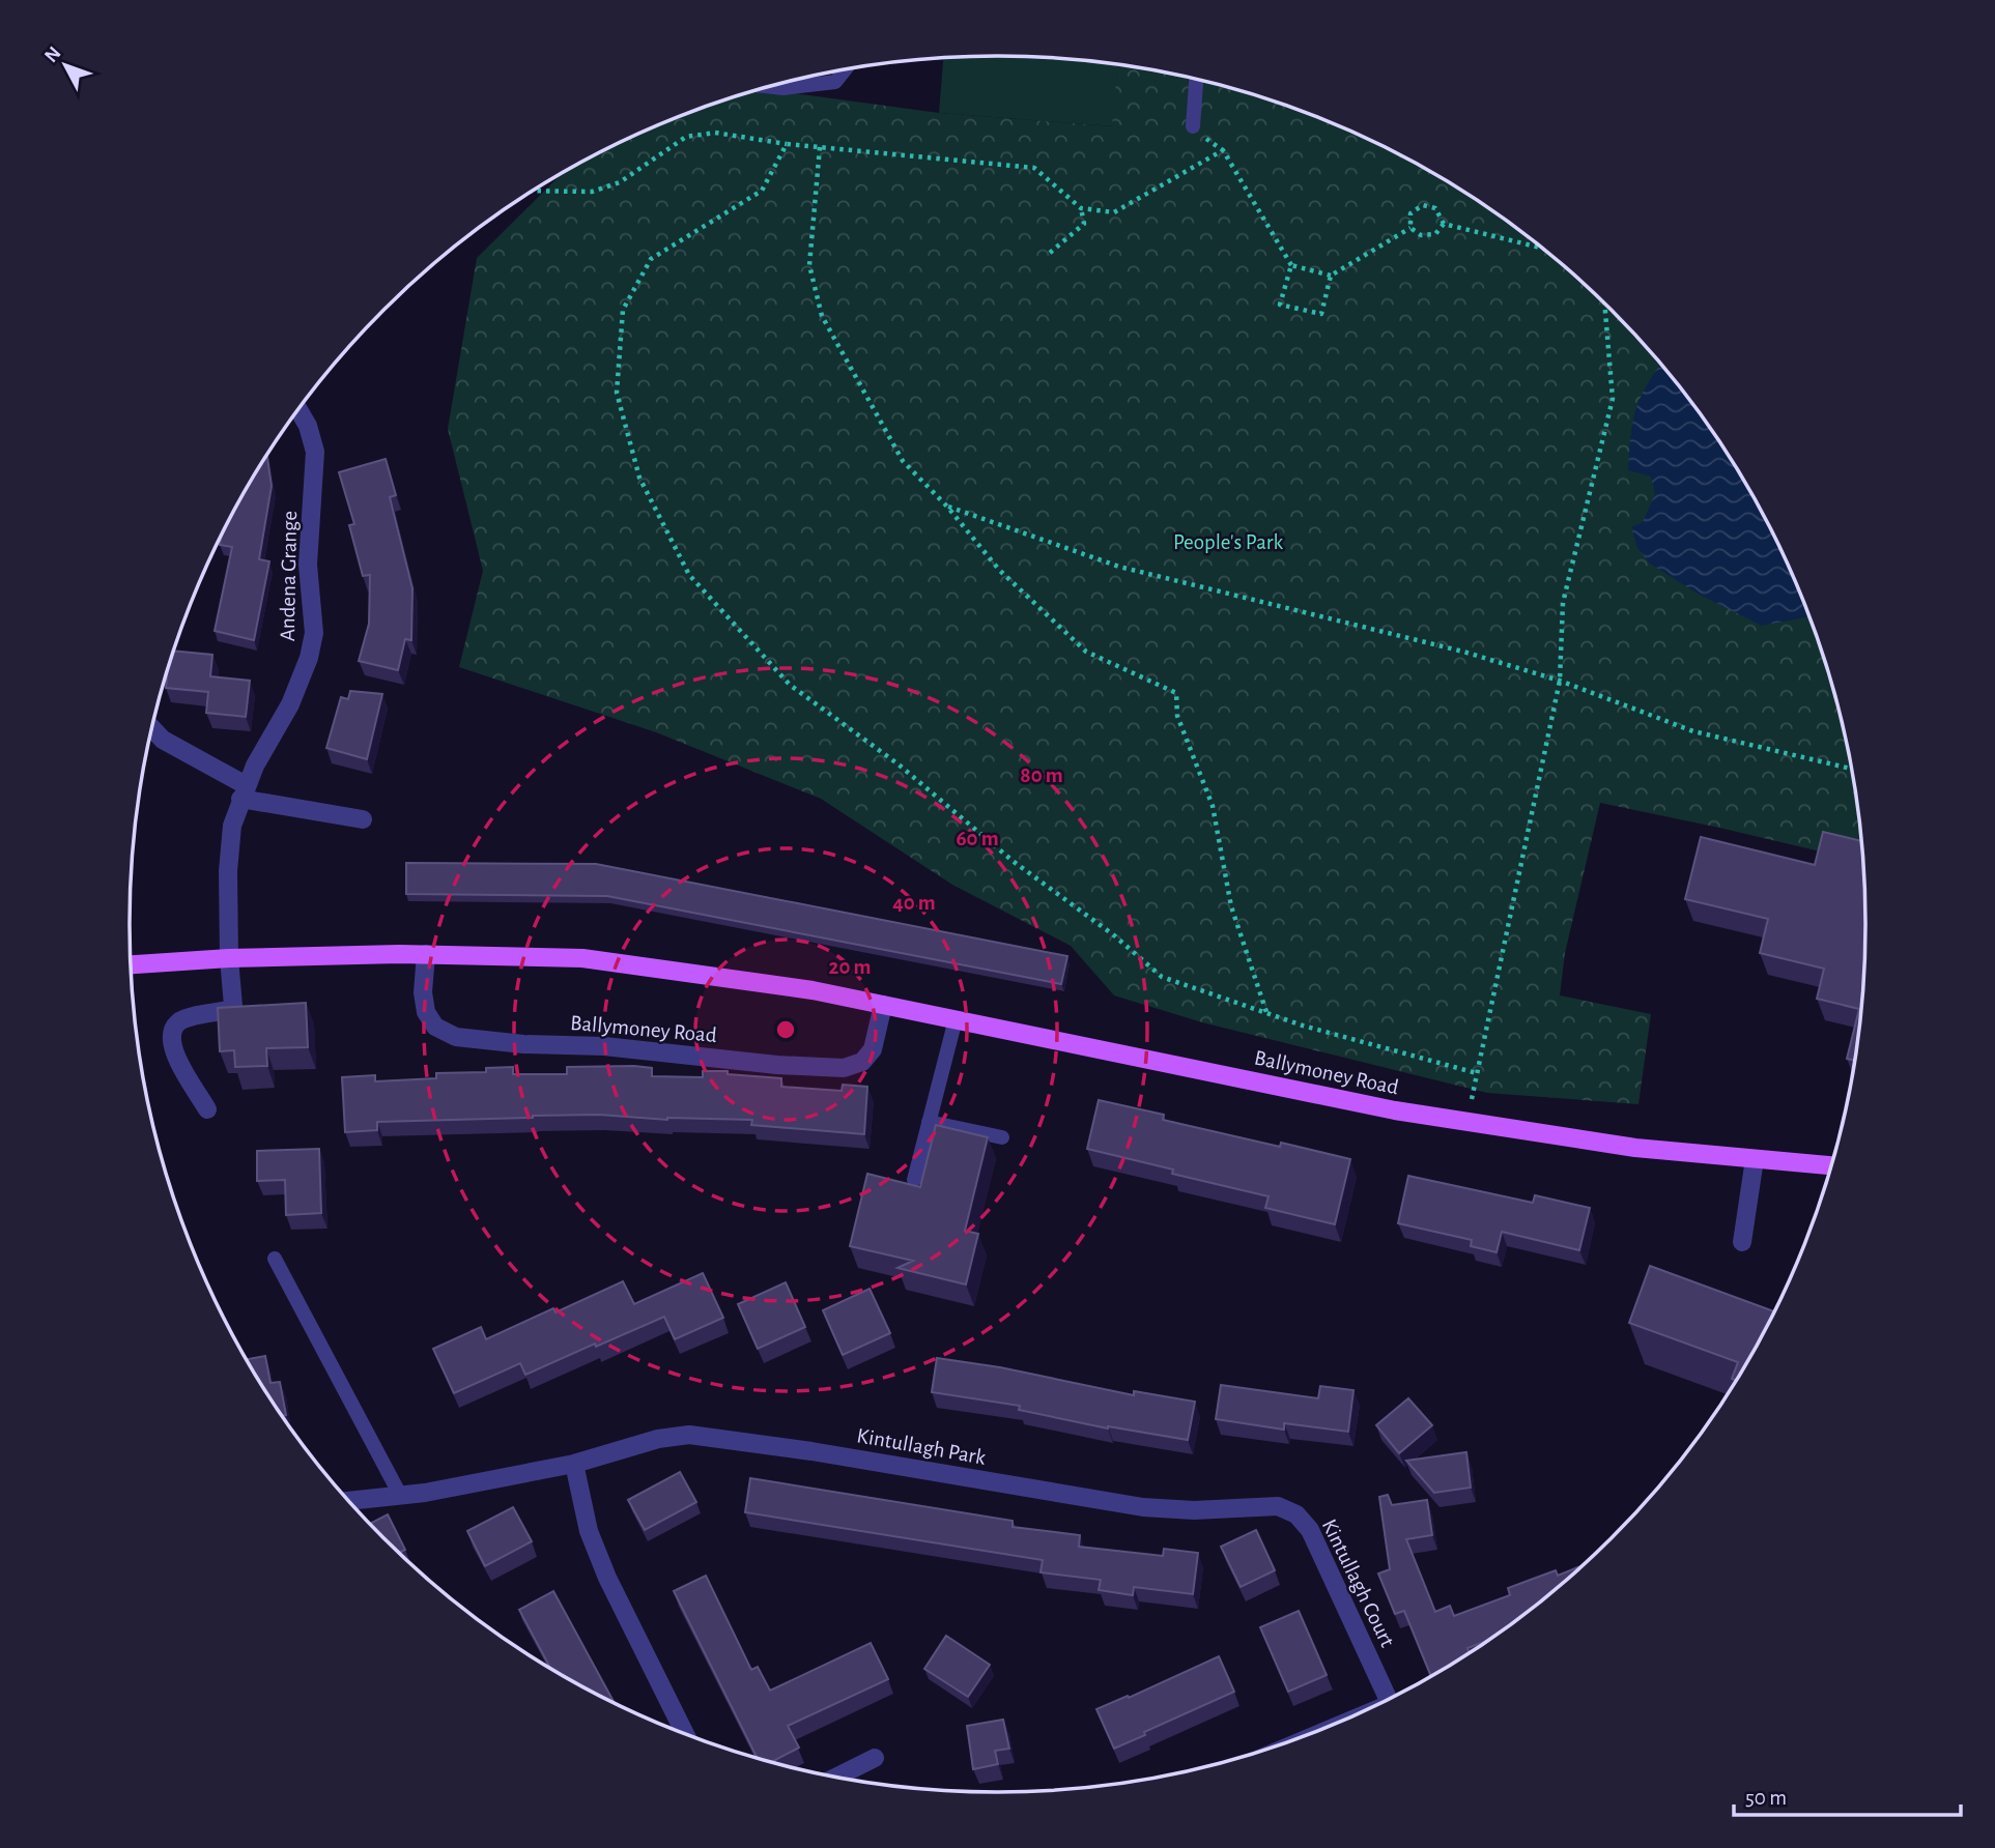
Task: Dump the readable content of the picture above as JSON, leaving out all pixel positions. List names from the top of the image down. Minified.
{"streets":{"main road":["Ballymoney Road"],"street":["Andena Grange","Kintullagh Park","Kintullagh Court"]},"crossings":[["Andena Grange","Ballymoney Road"],["Kintullagh Park","Kintullagh Court"]],"parks":["People's Park"],"scale_bar":"50 m","north":"top left","rings":["80 m","60 m","40 m","20 m"]}
